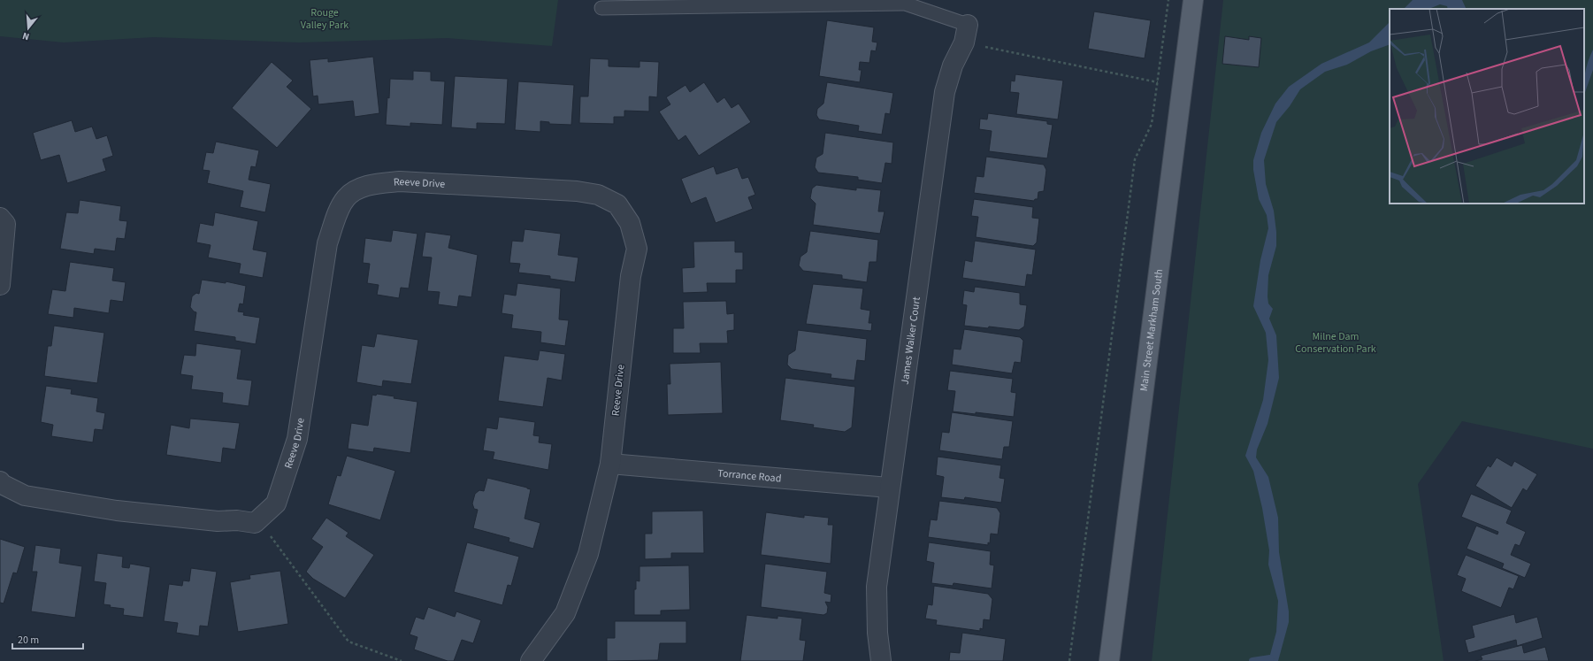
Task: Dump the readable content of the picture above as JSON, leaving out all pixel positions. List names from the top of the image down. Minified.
{"streets":{"main road":["Main Street Markham South"],"street":["Reeve Drive","James Walker Court","Torrance Road"]},"crossings":[["Reeve Drive","Torrance Road"],["James Walker Court","Torrance Road"]],"parks":["Rouge Valley Park","Milne Dam Conservation Park"],"scale_bar":"20 m","north":"bottom"}
